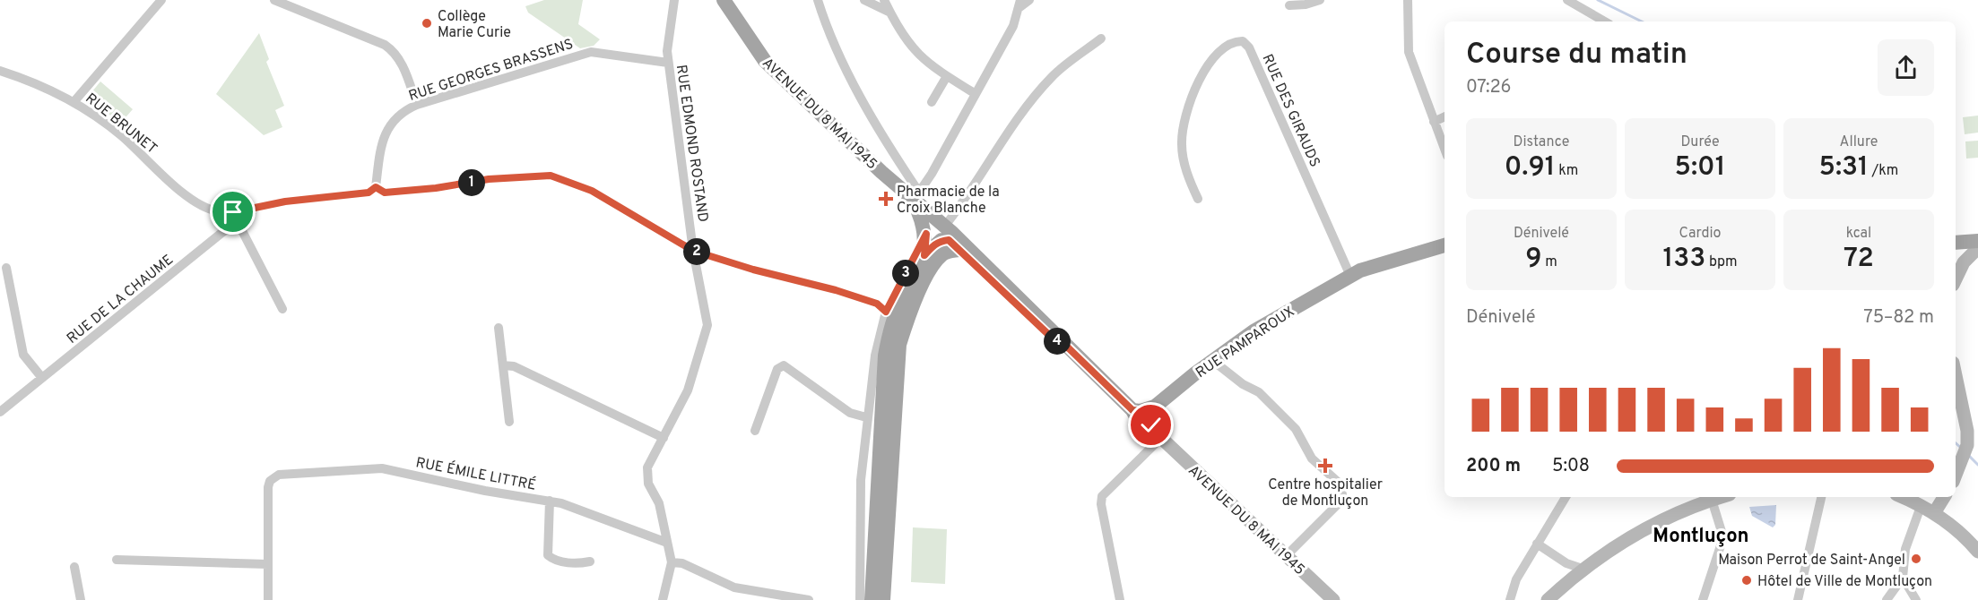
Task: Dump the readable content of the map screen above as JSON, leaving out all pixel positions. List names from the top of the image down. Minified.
{"streets":{"main road":["AVENUE DU 8 MAI 1945","RUE PAMPAROUX"],"street":["RUE GEORGES BRASSENS","RUE DES GIRAUDS","RUE BRUNET","RUE EDMOND ROSTAND","RUE DE LA CHAUME","RUE ÉMILE LITTRÉ"]},"crossings":[["RUE GEORGES BRASSENS","RUE EDMOND ROSTAND"],["RUE GEORGES BRASSENS","RUE DE LA CHAUME"],["RUE DES GIRAUDS","RUE PAMPAROUX"],["AVENUE DU 8 MAI 1945","RUE PAMPAROUX"],["RUE BRUNET","RUE DE LA CHAUME"],["RUE EDMOND ROSTAND","RUE DE LA CHAUME"],["RUE EDMOND ROSTAND","RUE ÉMILE LITTRÉ"]],"districts":["Montluçon"],"places":{"other":["Collège Marie Curie","Maison Perrot de Saint-Angel","Hôtel de Ville de Montluçon"],"health":["Pharmacie de la Croix Blanche","Centre hospitalier de Montluçon"]},"page":{"heading":["Course du matin","07:26"],"stats":[["Distance","0.91 km"],["Durée","5:01"],["Allure","5:31 /km"],["Dénivelé","9 m"],["Cardio","133 bpm"],["kcal","72"]],"pins":["1","2","3","4"],"chart":["Dénivelé","75–82 m"],"list":[{"name":"200 m","note":"5:08"}]}}
